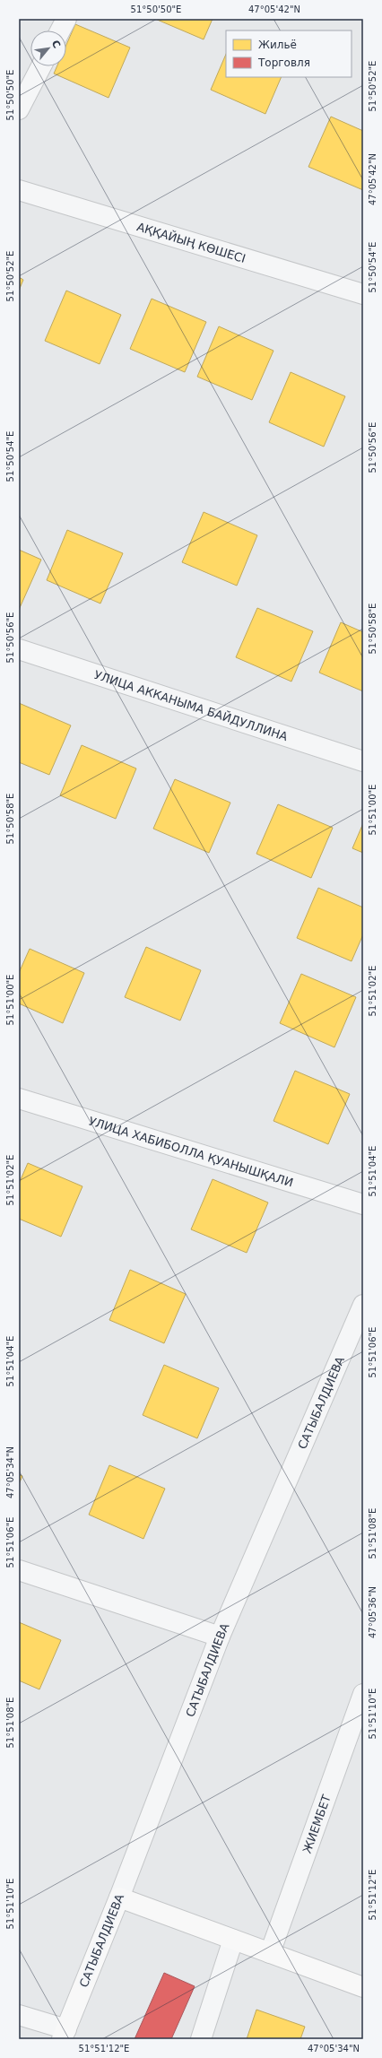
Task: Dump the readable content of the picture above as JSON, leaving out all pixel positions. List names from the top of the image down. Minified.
{"streets":{"street":["АҚҚАЙЫҢ КӨШЕСІ","УЛИЦА АККАНЫМА БАЙДУЛЛИНА","УЛИЦА ХАБИБОЛЛА ҚУАНЫШҚАЛИ","САТЫБАЛДИЕВА","ЖИЕМБЕТ"]},"legend":["Жильё","Торговля"],"north":"top right","coordinates":["51°50'50\"E","47°05'42\"N","51°50'52\"E","51°50'54\"E","51°50'56\"E","51°50'58\"E","51°51'00\"E","51°51'02\"E","51°51'04\"E","51°51'06\"E","47°05'34\"N","51°51'08\"E","47°05'36\"N","51°51'10\"E","51°51'12\"E"]}
